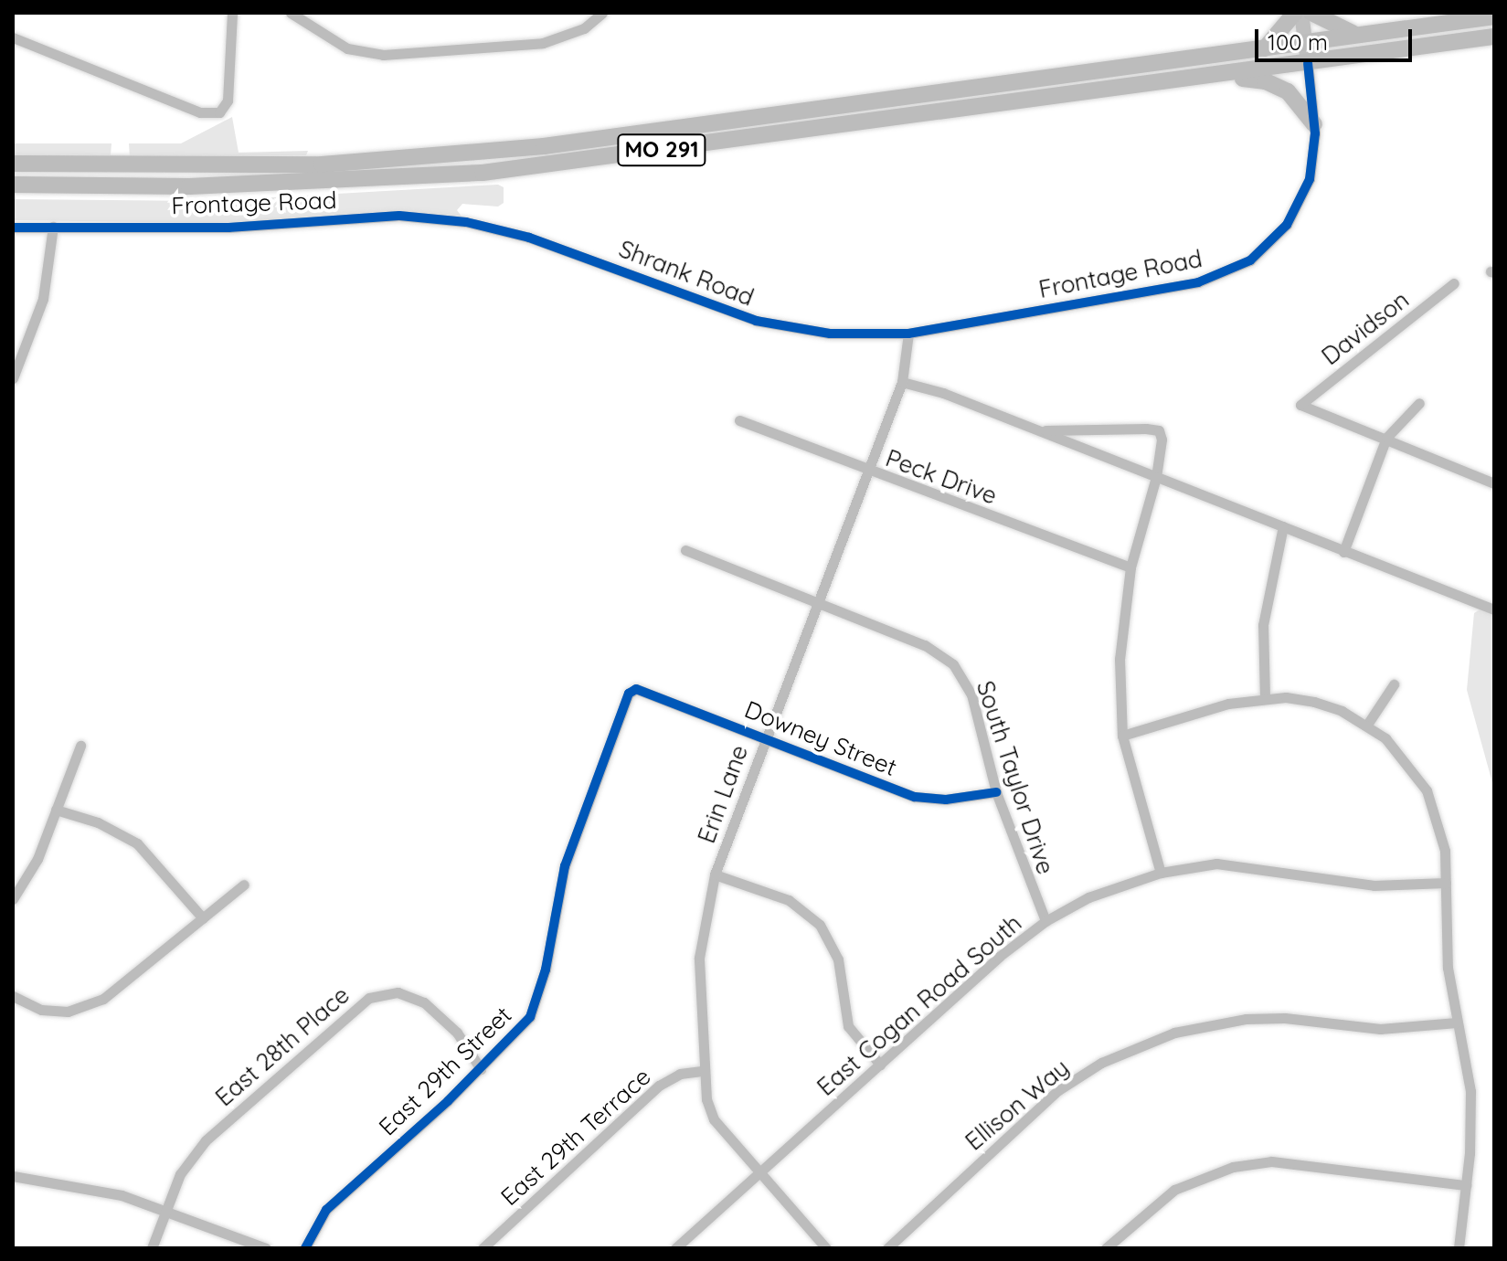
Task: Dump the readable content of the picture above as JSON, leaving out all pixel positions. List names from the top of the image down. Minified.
{"streets":{"highway":["MO 291"],"street":["Frontage Road","Shrank Road","Davidson","Peck Drive","Downey Street","South Taylor Drive","Erin Lane","East Cogan Road South","East 28th Place","East 29th Street","Ellison Way","East 29th Terrace"]},"crossings":[["MO 291","Frontage Road"],["Frontage Road","Shrank Road"],["Frontage Road","Erin Lane"],["Peck Drive","Erin Lane"],["Downey Street","South Taylor Drive"],["Downey Street","Erin Lane"],["Downey Street","East 29th Street"],["South Taylor Drive","Erin Lane"],["South Taylor Drive","East Cogan Road South"],["Erin Lane","East Cogan Road South"],["Erin Lane","East 29th Terrace"],["East 28th Place","East 29th Street"]],"scale_bar":"100 m"}
